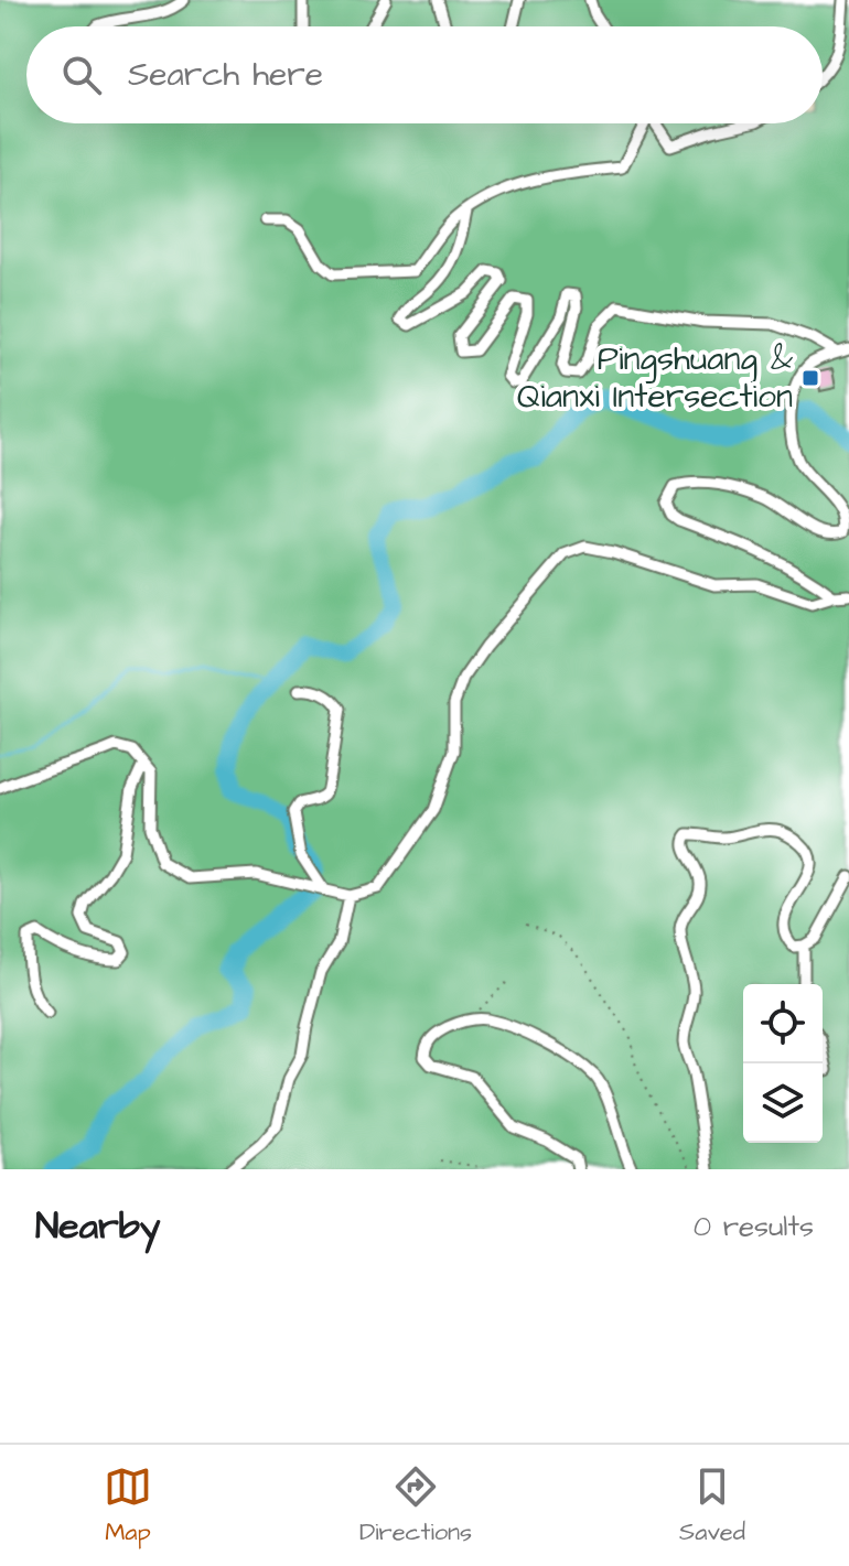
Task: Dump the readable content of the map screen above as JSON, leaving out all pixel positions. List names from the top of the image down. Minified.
{"places":{"transit":["Pingshuang & Qianxi Intersection"]},"page":{"search":"Search here","heading":["Nearby","0 results"],"nav":["Map","Directions","Saved"]}}
